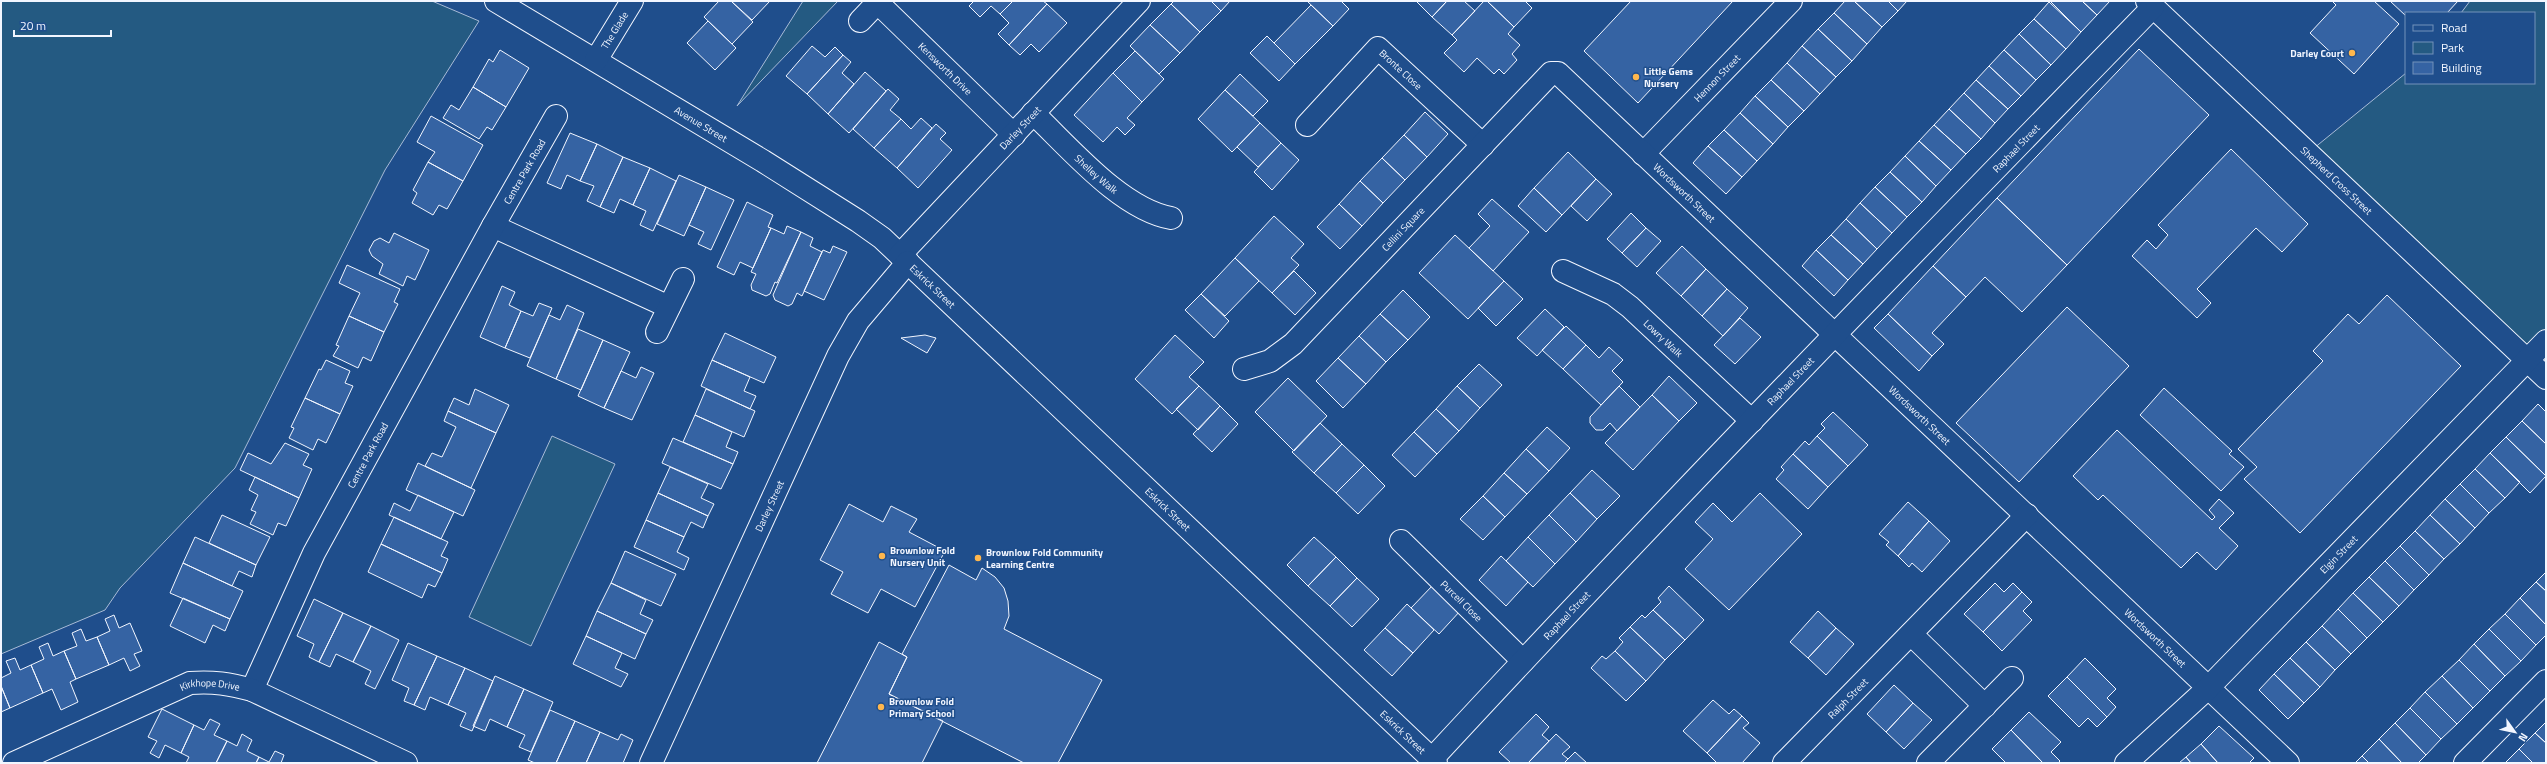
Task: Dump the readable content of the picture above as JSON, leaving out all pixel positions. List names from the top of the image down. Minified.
{"streets":{"street":["The Glade","Kensworth Drive","Bronte Close","Hennon Street","Avenue Street","Darley Street","Raphael Street","Centre Park Road","Shelley Walk","Shepherd Cross Street","Wordsworth Street","Cellini Square","Eskrick Street","Lowry Walk","Elgin Street","Purcell Close","Kirkhope Drive","Ralph Street"]},"crossings":[["The Glade","Avenue Street"],["Kensworth Drive","Darley Street"],["Bronte Close","Cellini Square"],["Hennon Street","Wordsworth Street"],["Avenue Street","Darley Street"],["Avenue Street","Eskrick Street"],["Darley Street","Shelley Walk"],["Darley Street","Eskrick Street"],["Raphael Street","Shepherd Cross Street"],["Raphael Street","Wordsworth Street"],["Raphael Street","Eskrick Street"],["Raphael Street","Lowry Walk"],["Raphael Street","Purcell Close"],["Centre Park Road","Kirkhope Drive"],["Shepherd Cross Street","Elgin Street"],["Wordsworth Street","Cellini Square"],["Wordsworth Street","Elgin Street"],["Wordsworth Street","Ralph Street"]],"places":["Darley Court","Little Gems Nursery","Brownlow Fold Nursery Unit","Brownlow Fold Community Learning Centre","Brownlow Fold Primary School"],"legend":["Road","Park","Building"],"scale_bar":"20 m","north":"bottom right"}
